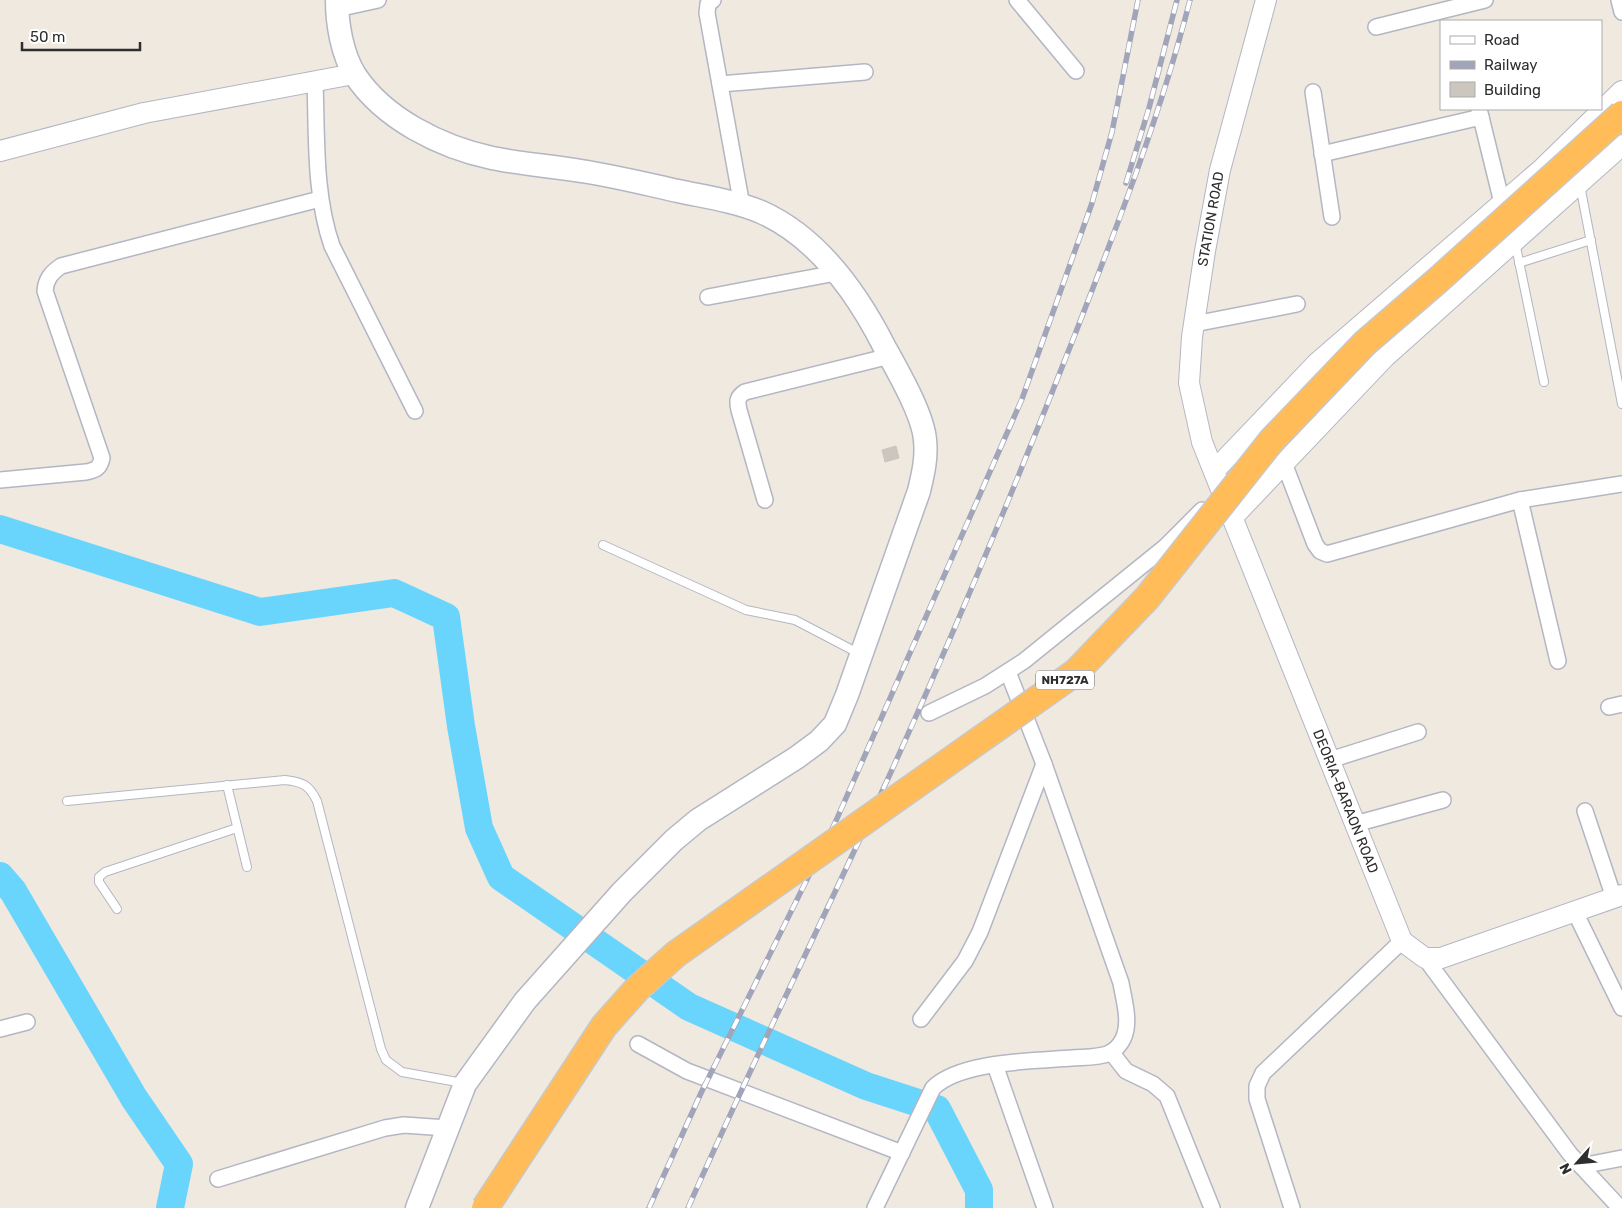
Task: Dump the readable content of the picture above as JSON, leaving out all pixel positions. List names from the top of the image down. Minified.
{"streets":{"highway":["NH727A"],"street":["STATION ROAD","DEORIA-BARAON ROAD"]},"crossings":[["STATION ROAD","DEORIA-BARAON ROAD"]],"legend":["Road","Railway","Building"],"scale_bar":"50 m","north":"bottom left"}
